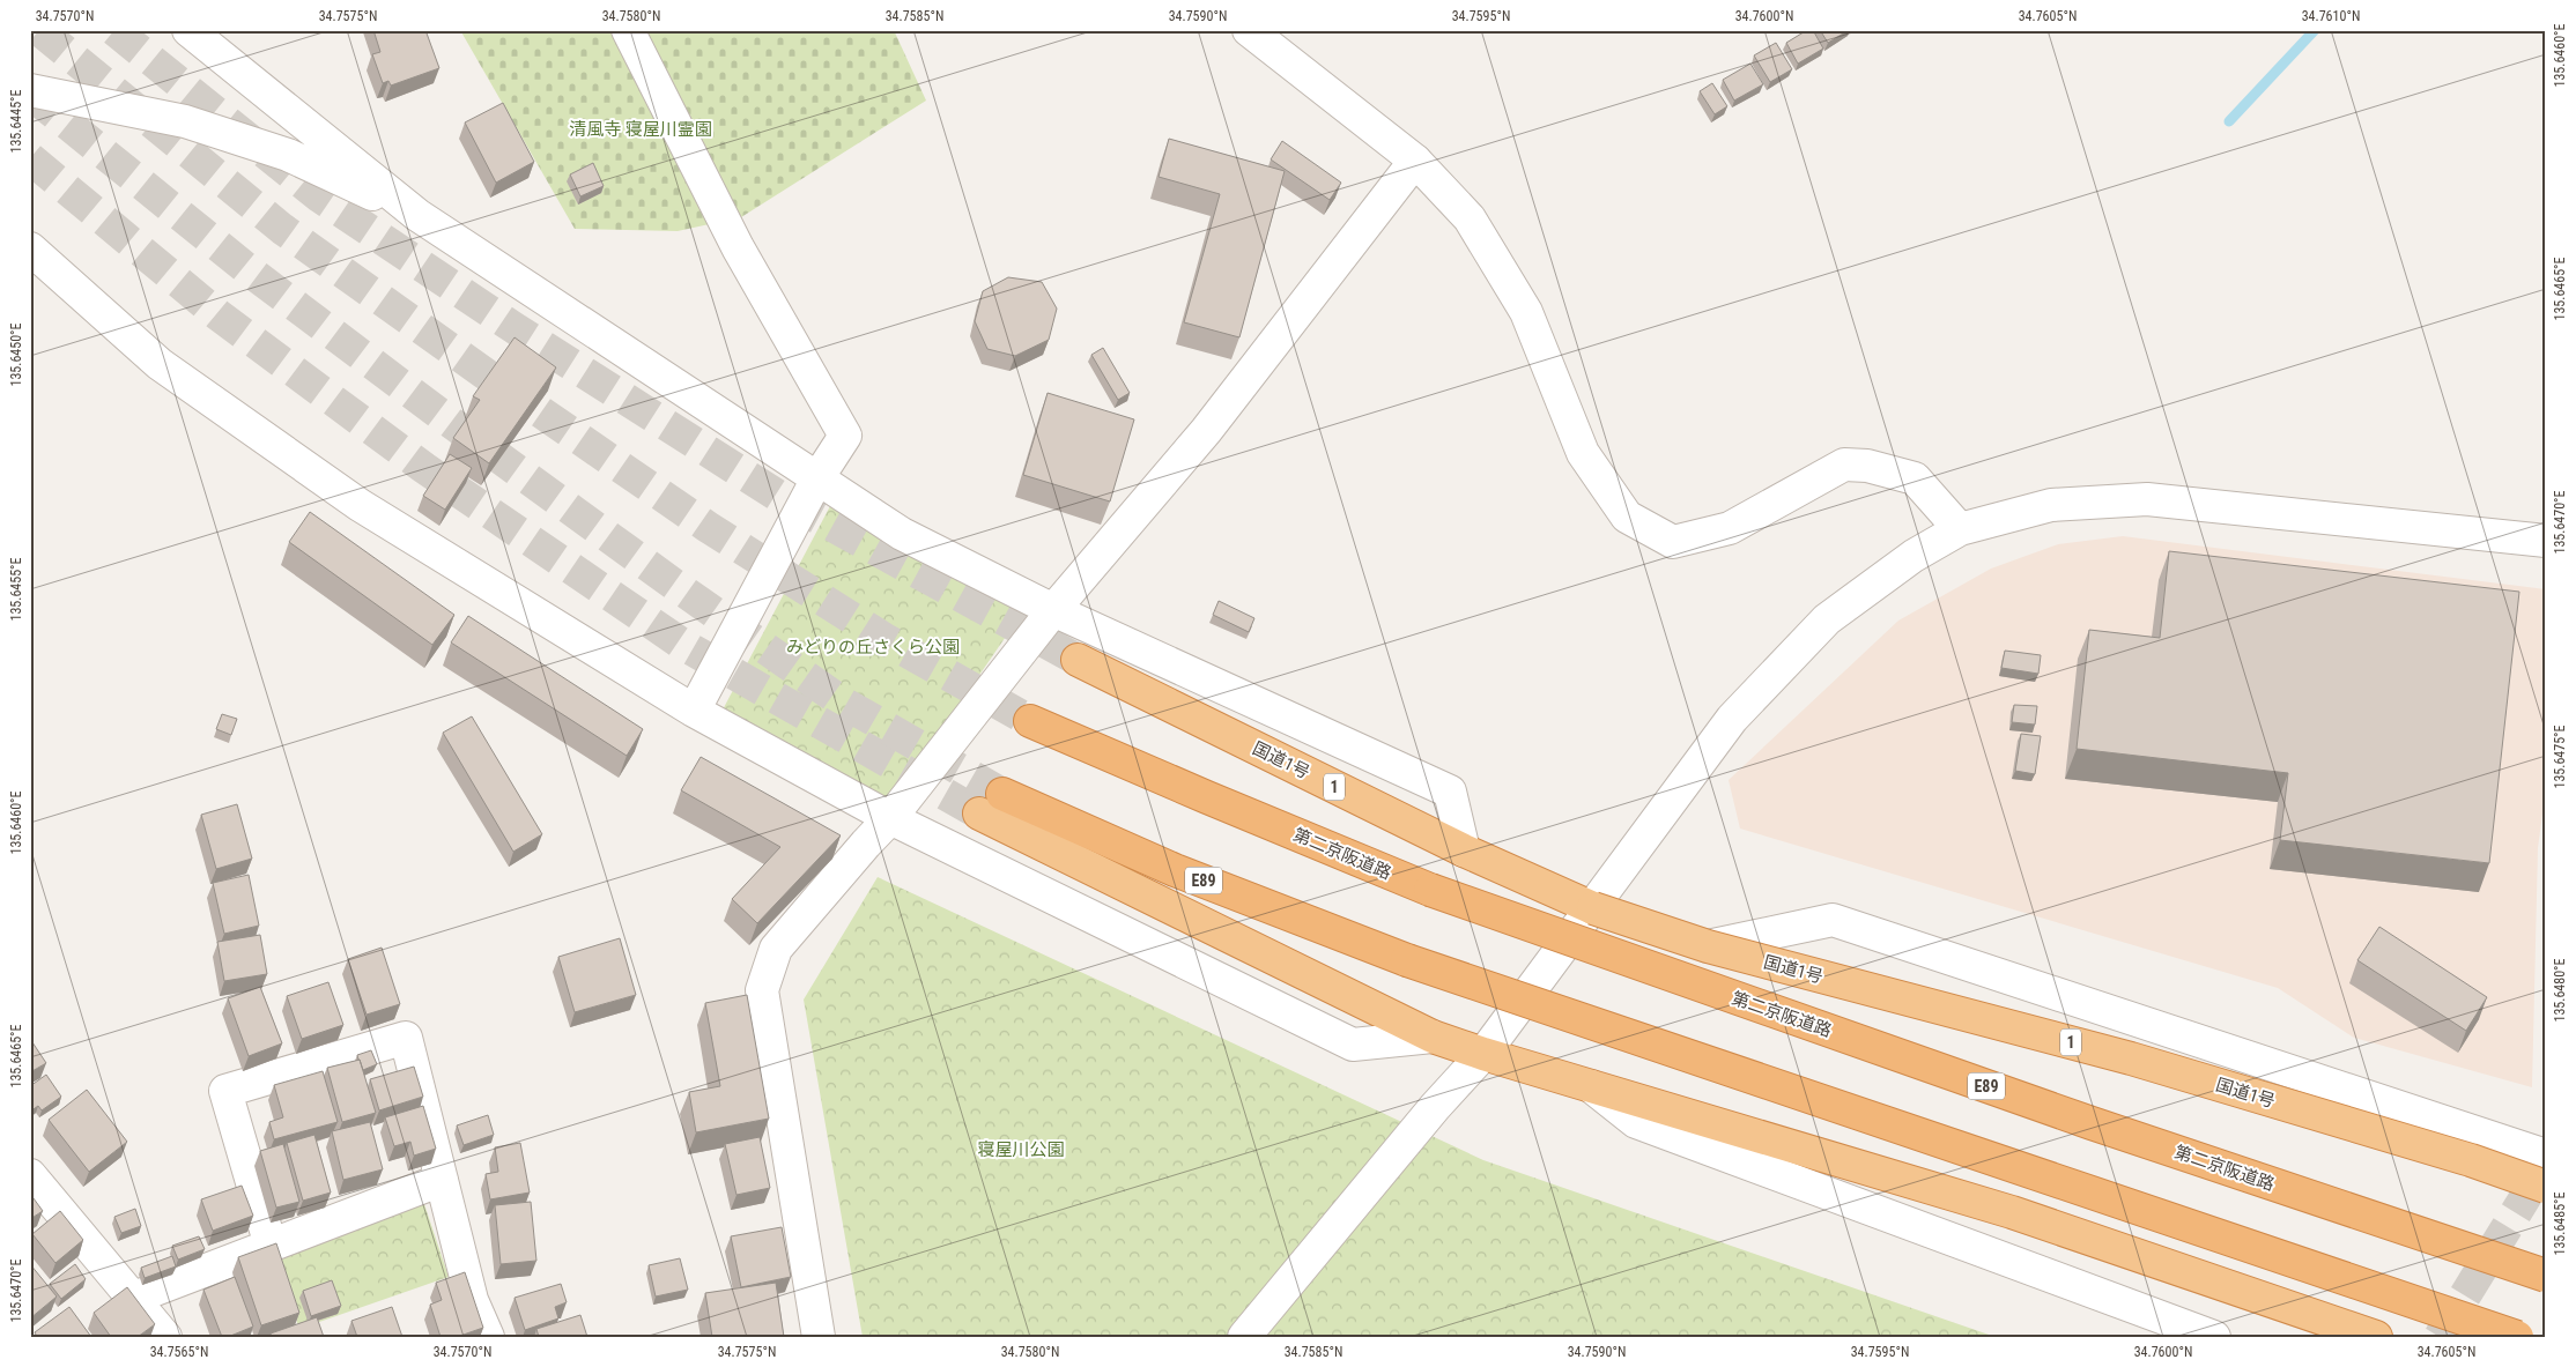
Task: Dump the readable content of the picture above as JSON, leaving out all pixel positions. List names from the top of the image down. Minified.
{"streets":{"highway":["国道1号","1","第二京阪道路","E89"]},"parks":["清風寺 寝屋川霊園","みどりの丘さくら公園","寝屋川公園"],"coordinates":["34.7570°N","34.7575°N","34.7580°N","34.7585°N","34.7590°N","34.7595°N","34.7600°N","34.7605°N","34.7610°N","135.6460°E","135.6445°E","135.6465°E","135.6450°E","135.6470°E","135.6455°E","135.6475°E","135.6480°E","135.6485°E","34.7565°N"]}
